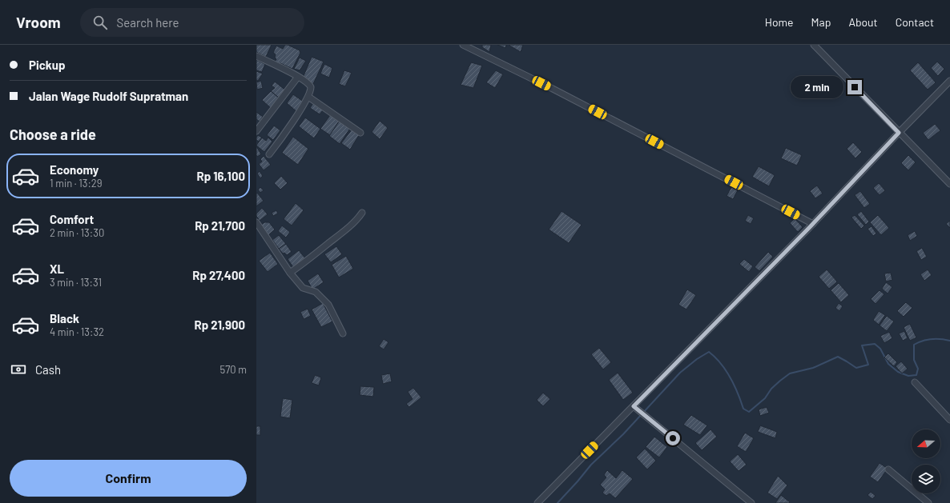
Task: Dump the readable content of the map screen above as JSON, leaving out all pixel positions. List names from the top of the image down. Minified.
{"north":"left","page":{"header":"Vroom","search":"Search here","nav":["Home","Map","About","Contact"],"banner":["Pickup","Jalan Wage Rudolf Supratman"],"bubble":"2 min","heading":"Choose a ride","list":[{"name":"Economy","note":"1 min · 13:29","value":"Rp 16,100"},{"name":"Comfort","note":"2 min · 13:30","value":"Rp 21,700"},{"name":"XL","note":"3 min · 13:31","value":"Rp 27,400"},{"name":"Black","note":"4 min · 13:32","value":"Rp 21,900"}],"pay":["Cash","570 m"],"buttons":"Confirm"}}
